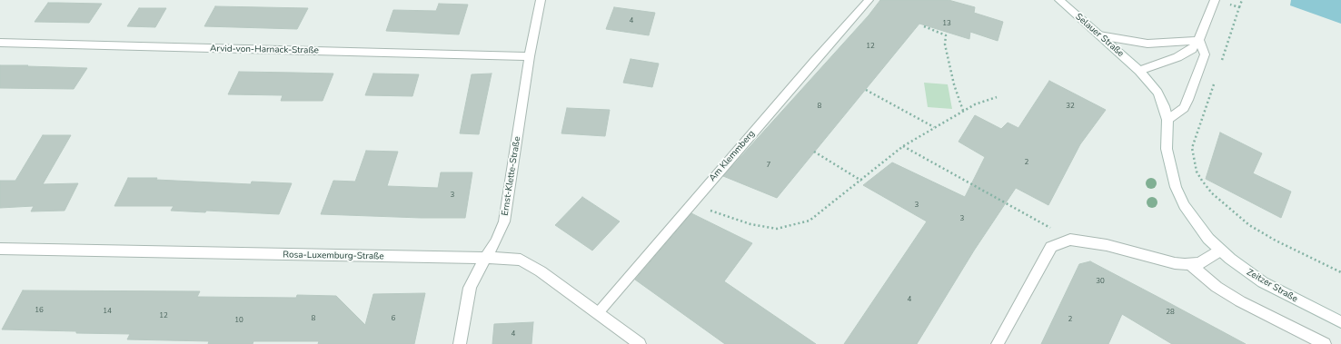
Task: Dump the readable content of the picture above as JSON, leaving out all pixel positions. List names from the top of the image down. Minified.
{"streets":{"street":["Selauer Straße","Arvid-von-Harnack-Straße","Ernst-Klette-Straße","Rosa-Luxemburg-Straße","Zeitzer Straße"],"lane":["Am Klemmberg"]},"crossings":[["Selauer Straße","Zeitzer Straße"],["Arvid-von-Harnack-Straße","Ernst-Klette-Straße"],["Am Klemmberg","Rosa-Luxemburg-Straße"],["Ernst-Klette-Straße","Rosa-Luxemburg-Straße"]],"house_numbers":["4","13","12","8","32","2","7","3","3","3","30","4","16","14","28","12","8","6","2","10","4"]}
